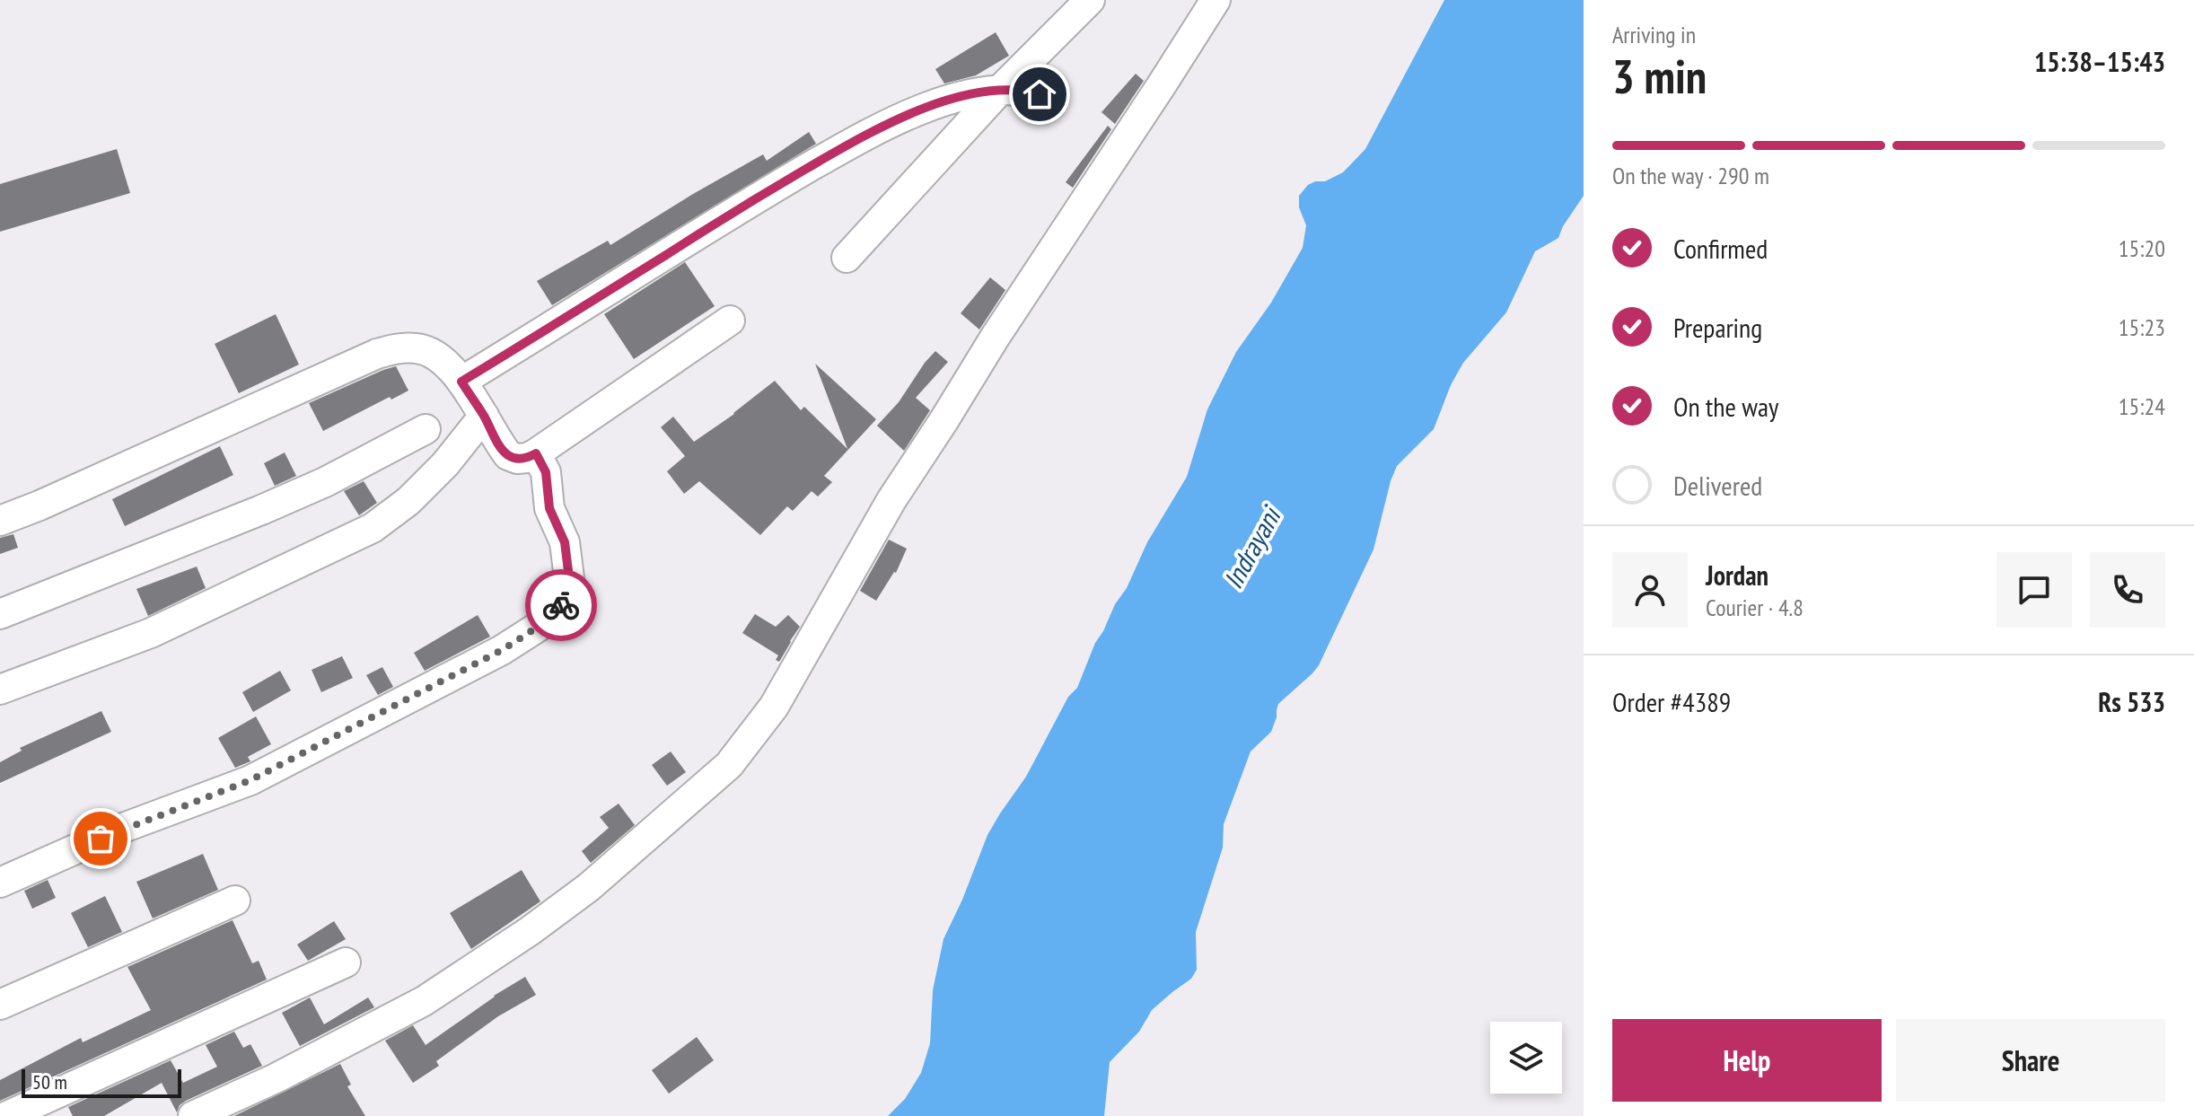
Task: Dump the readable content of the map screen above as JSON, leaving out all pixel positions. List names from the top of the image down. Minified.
{"water":["Indrayani"],"scale_bar":"50 m","page":{"heading":["3 min","Arriving in","15:38–15:43"],"panel":["Jordan","Courier · 4.8","Order #4389","Rs 533"],"bar":"On the way · 290 m","list":[["Confirmed","15:20"],["Preparing","15:23"],["On the way","15:24"],"Delivered"],"buttons":["Help","Share"],"scale":"50 m"}}
